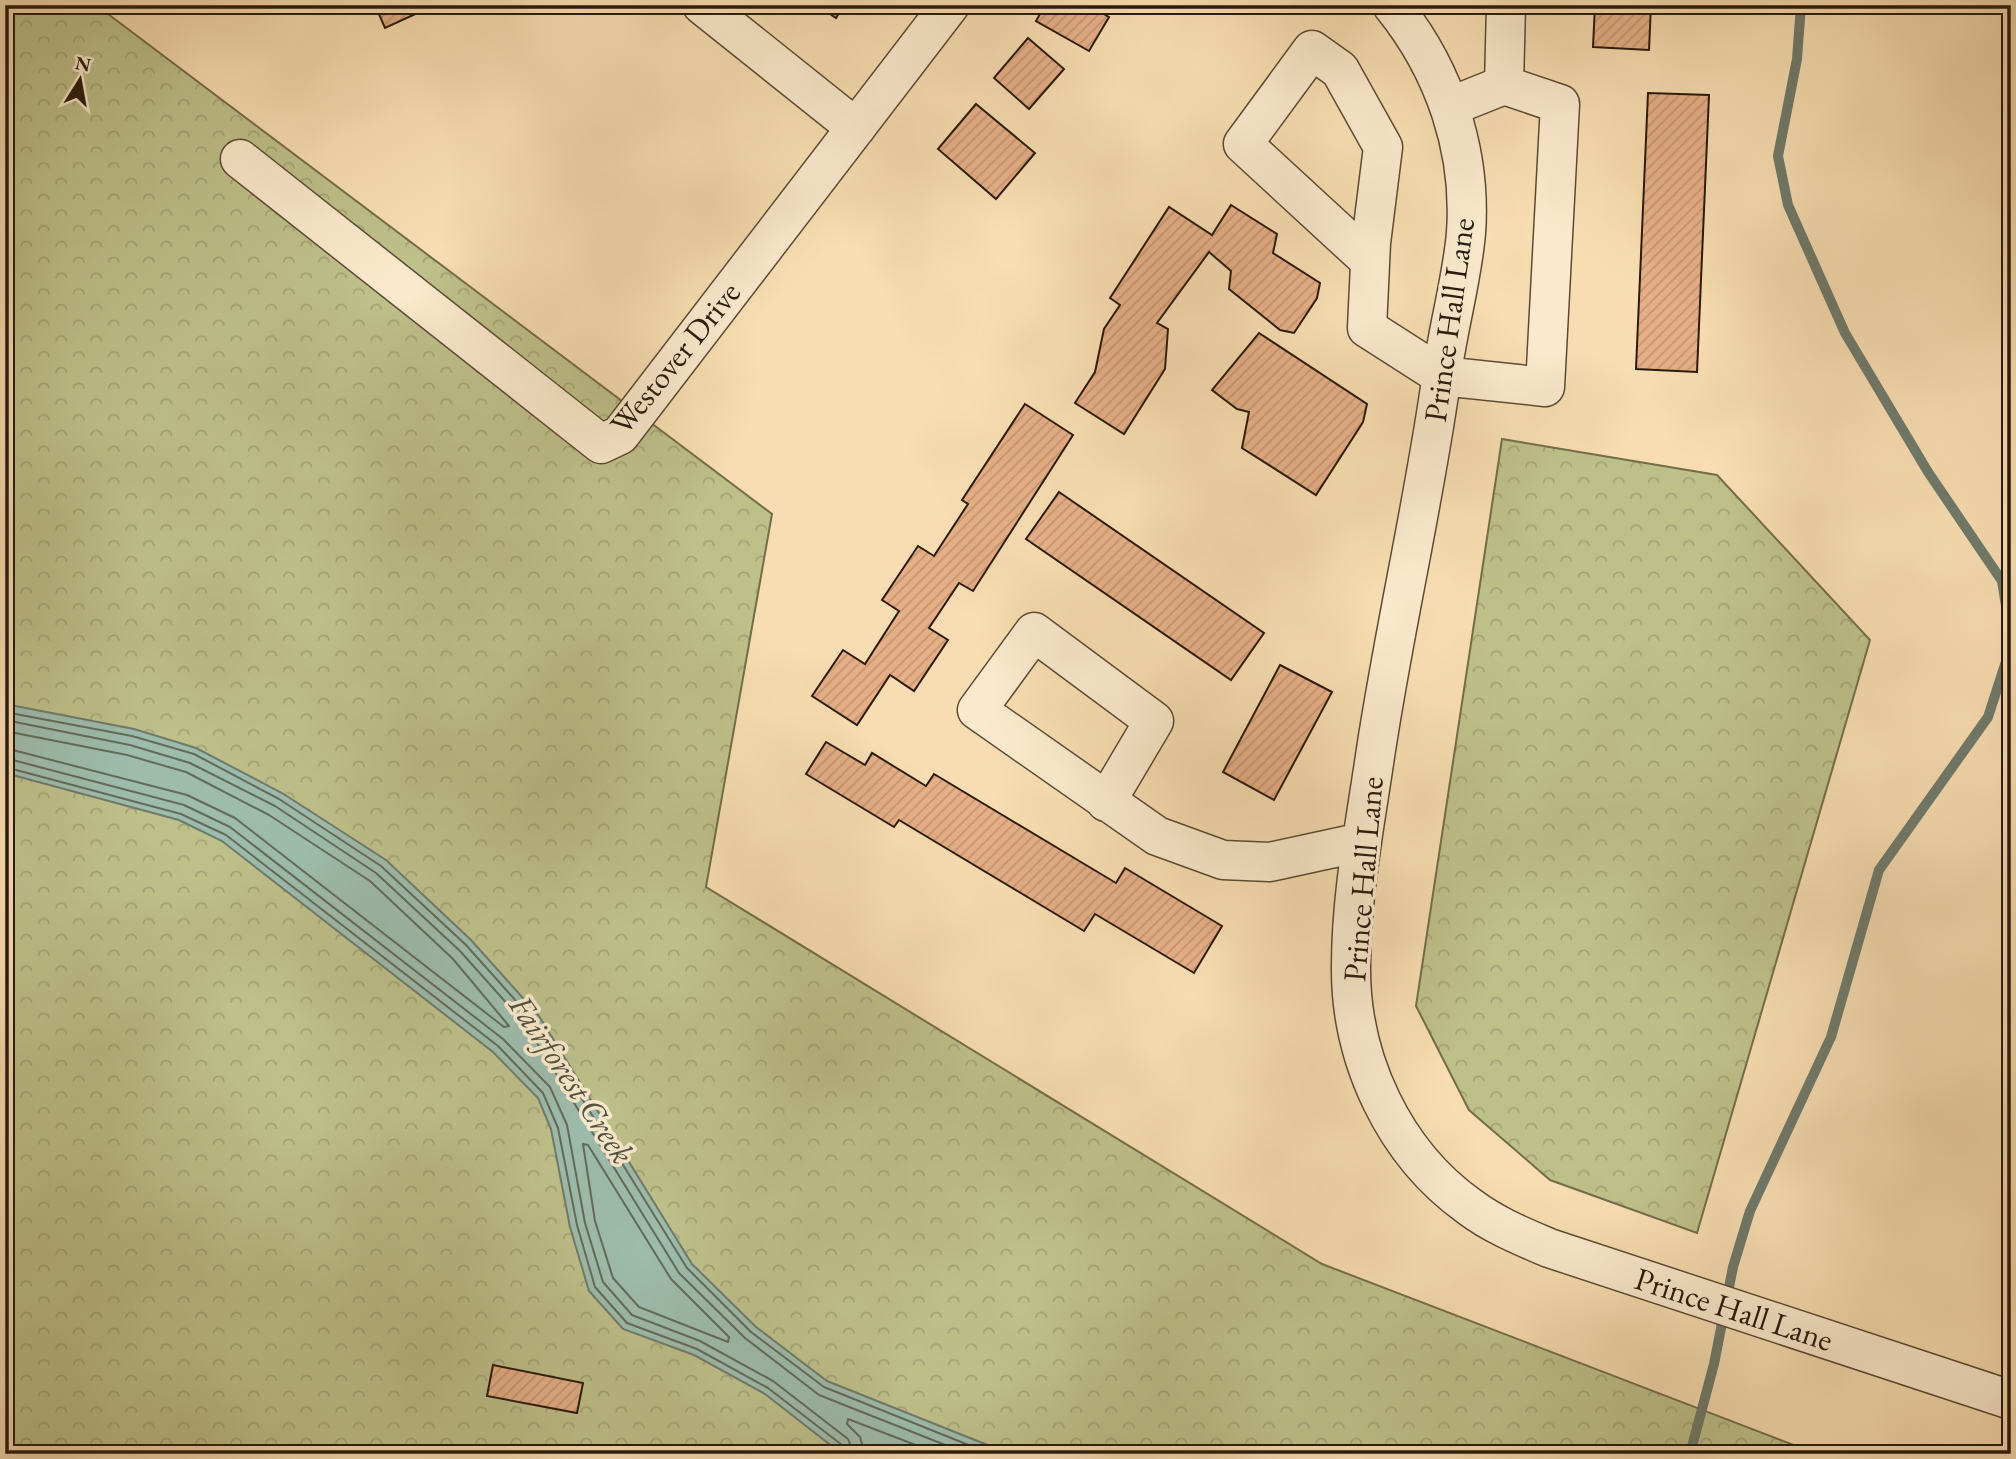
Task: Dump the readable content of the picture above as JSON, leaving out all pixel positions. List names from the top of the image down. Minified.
{"streets":{"street":["Prince Hall Lane","Westover Drive"]},"water":["Fairforest Creek"],"north":"top"}
